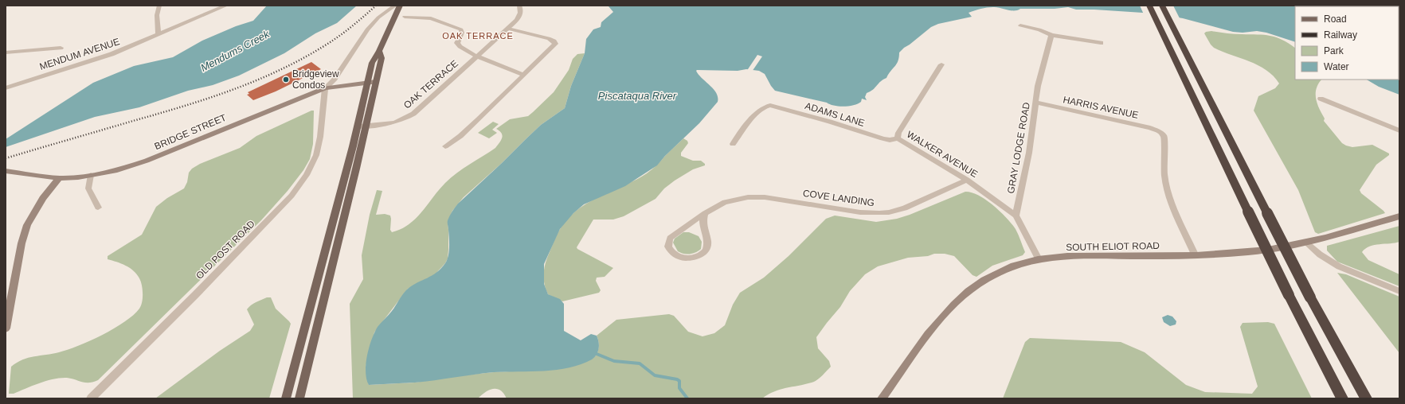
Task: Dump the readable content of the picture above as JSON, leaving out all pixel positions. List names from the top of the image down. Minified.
{"streets":{"main road":["BRIDGE STREET","SOUTH ELIOT ROAD"],"street":["MENDUM AVENUE","OAK TERRACE","HARRIS AVENUE","ADAMS LANE","GRAY LODGE ROAD","WALKER AVENUE","COVE LANDING","OLD POST ROAD"]},"crossings":[["HARRIS AVENUE","GRAY LODGE ROAD"],["HARRIS AVENUE","SOUTH ELIOT ROAD"],["ADAMS LANE","WALKER AVENUE"],["BRIDGE STREET","OLD POST ROAD"],["GRAY LODGE ROAD","WALKER AVENUE"],["WALKER AVENUE","COVE LANDING"]],"districts":["OAK TERRACE"],"water":["Mendums Creek","Piscataqua River"],"places":["Bridgeview Condos"],"legend":["Road","Railway","Park","Water"]}
